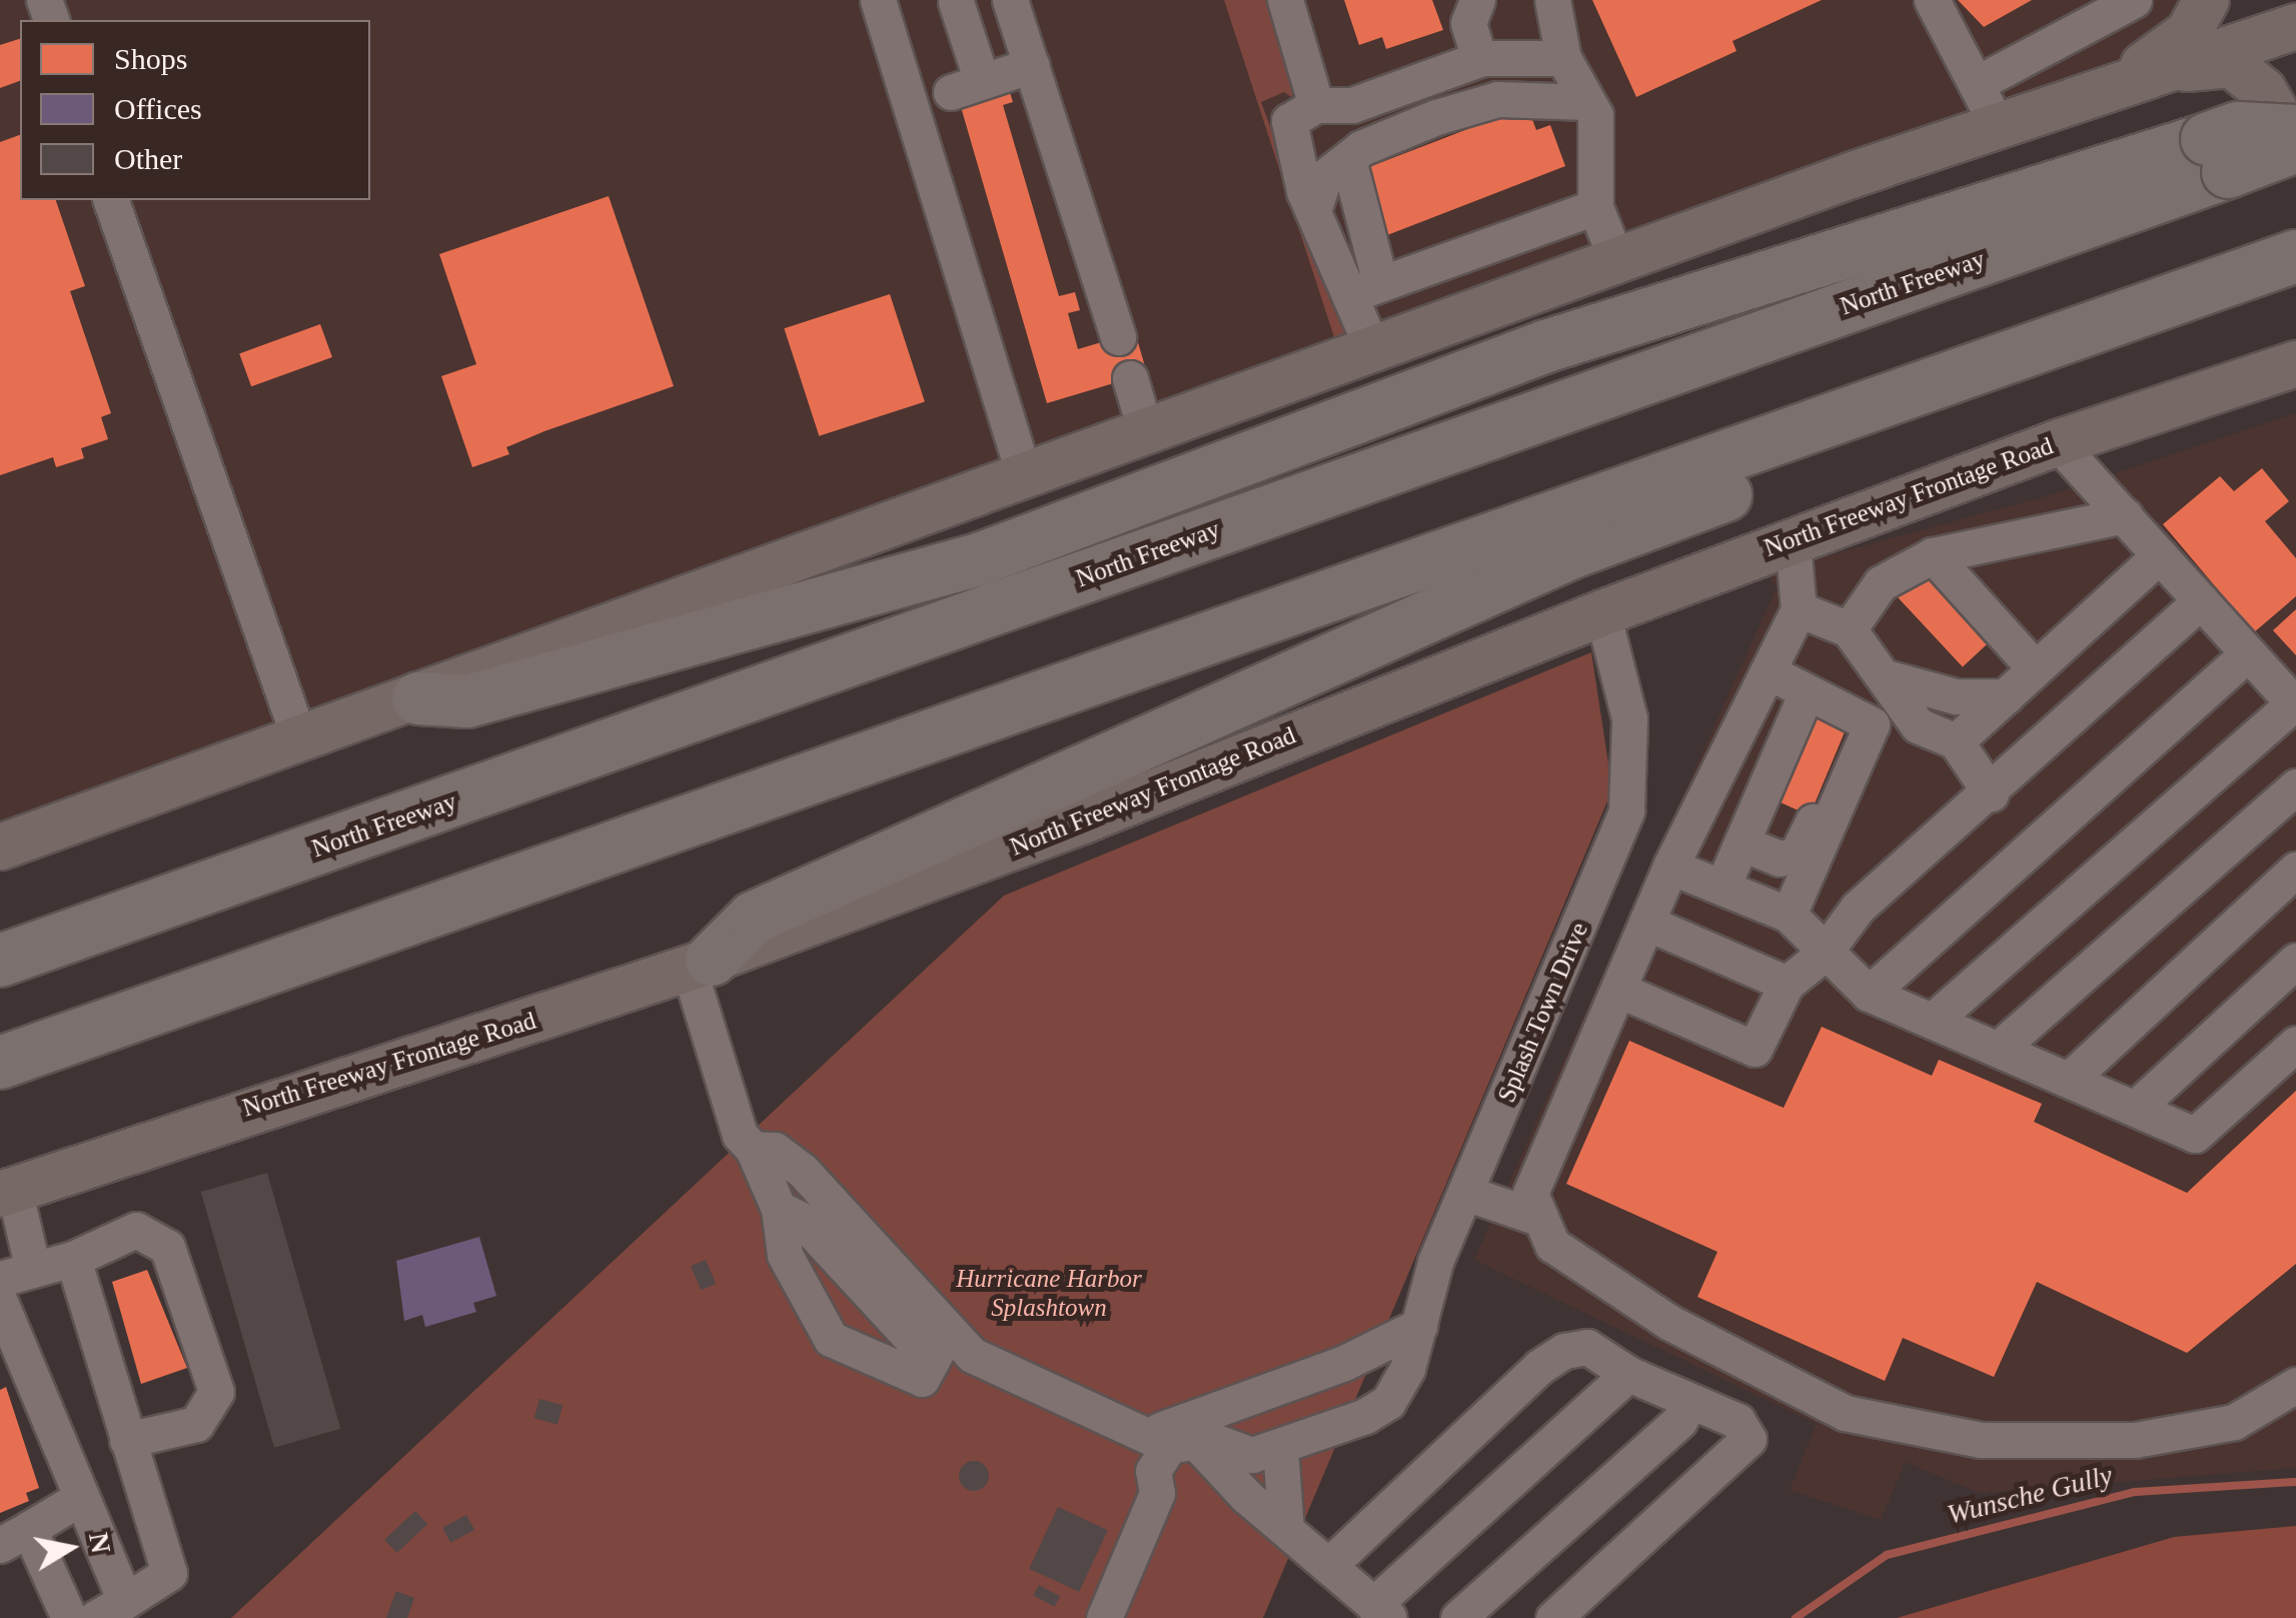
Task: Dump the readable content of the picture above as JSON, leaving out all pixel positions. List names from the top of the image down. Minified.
{"streets":{"highway":["North Freeway"],"main road":["North Freeway Frontage Road"],"street":["Splash Town Drive"]},"crossings":[["North Freeway Frontage Road","Splash Town Drive"]],"water":["Wunsche Gully"],"parks":["Hurricane Harbor Splashtown"],"legend":["Shops","Offices","Other"],"north":"right"}
